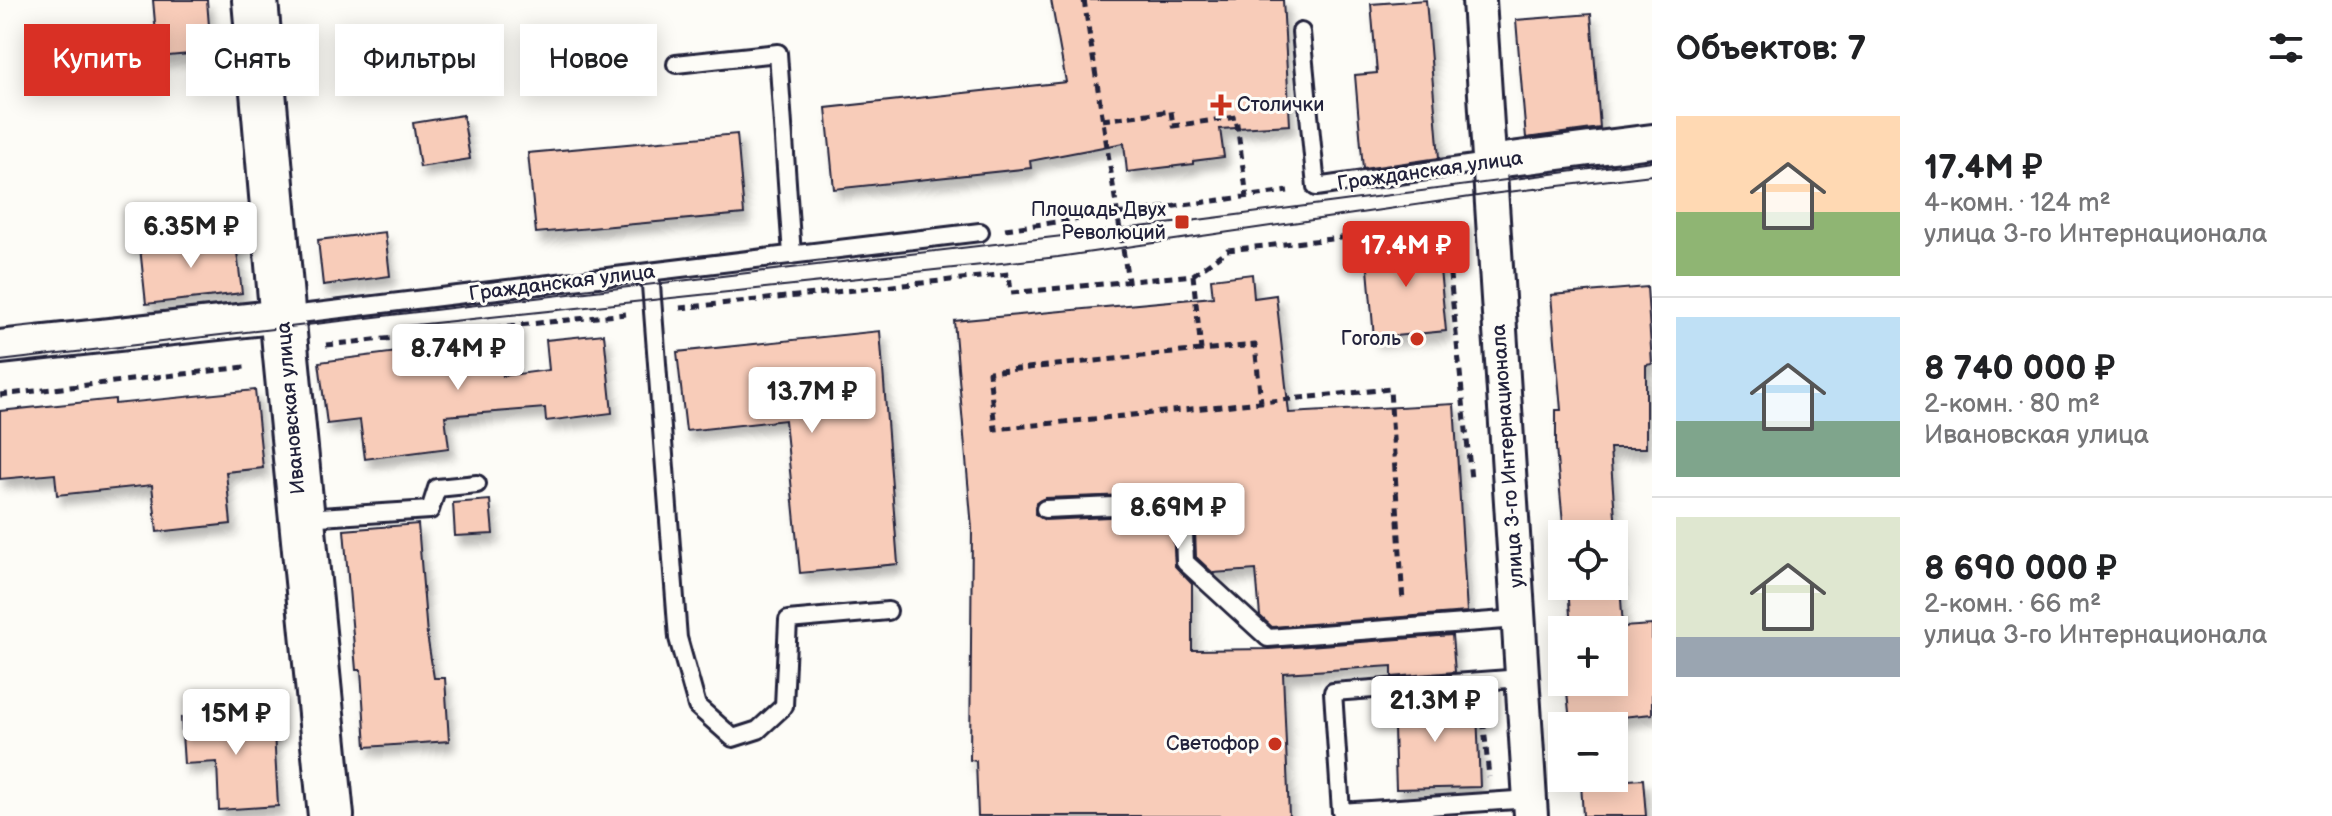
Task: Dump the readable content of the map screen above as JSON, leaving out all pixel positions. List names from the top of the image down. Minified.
{"streets":{"main road":["Ивановская улица"],"street":["Гражданская улица","улица 3-го Интернационала"]},"crossings":[["Гражданская улица","Ивановская улица"],["Гражданская улица","улица 3-го Интернационала"]],"places":{"health":["Столички"],"transit":["Площадь Двух Революций"],"other":["Гоголь","Светофор"]},"page":{"heading":"Объектов: 7","chip":["Купить","Снять","Фильтры","Новое"],"list":[{"name":"17.4M ₽","note":"4-комн. · 124 m² · улица 3-го Интернационала"},{"name":"8 740 000 ₽","note":"2-комн. · 80 m² · Ивановская улица"},{"name":"8 690 000 ₽","note":"2-комн. · 66 m² · улица 3-го Интернационала"}],"price":["6.35M ₽","17.4M ₽","8.74M ₽","13.7M ₽","8.69M ₽","21.3M ₽","15M ₽"],"map_buttons":["+","−"]}}
